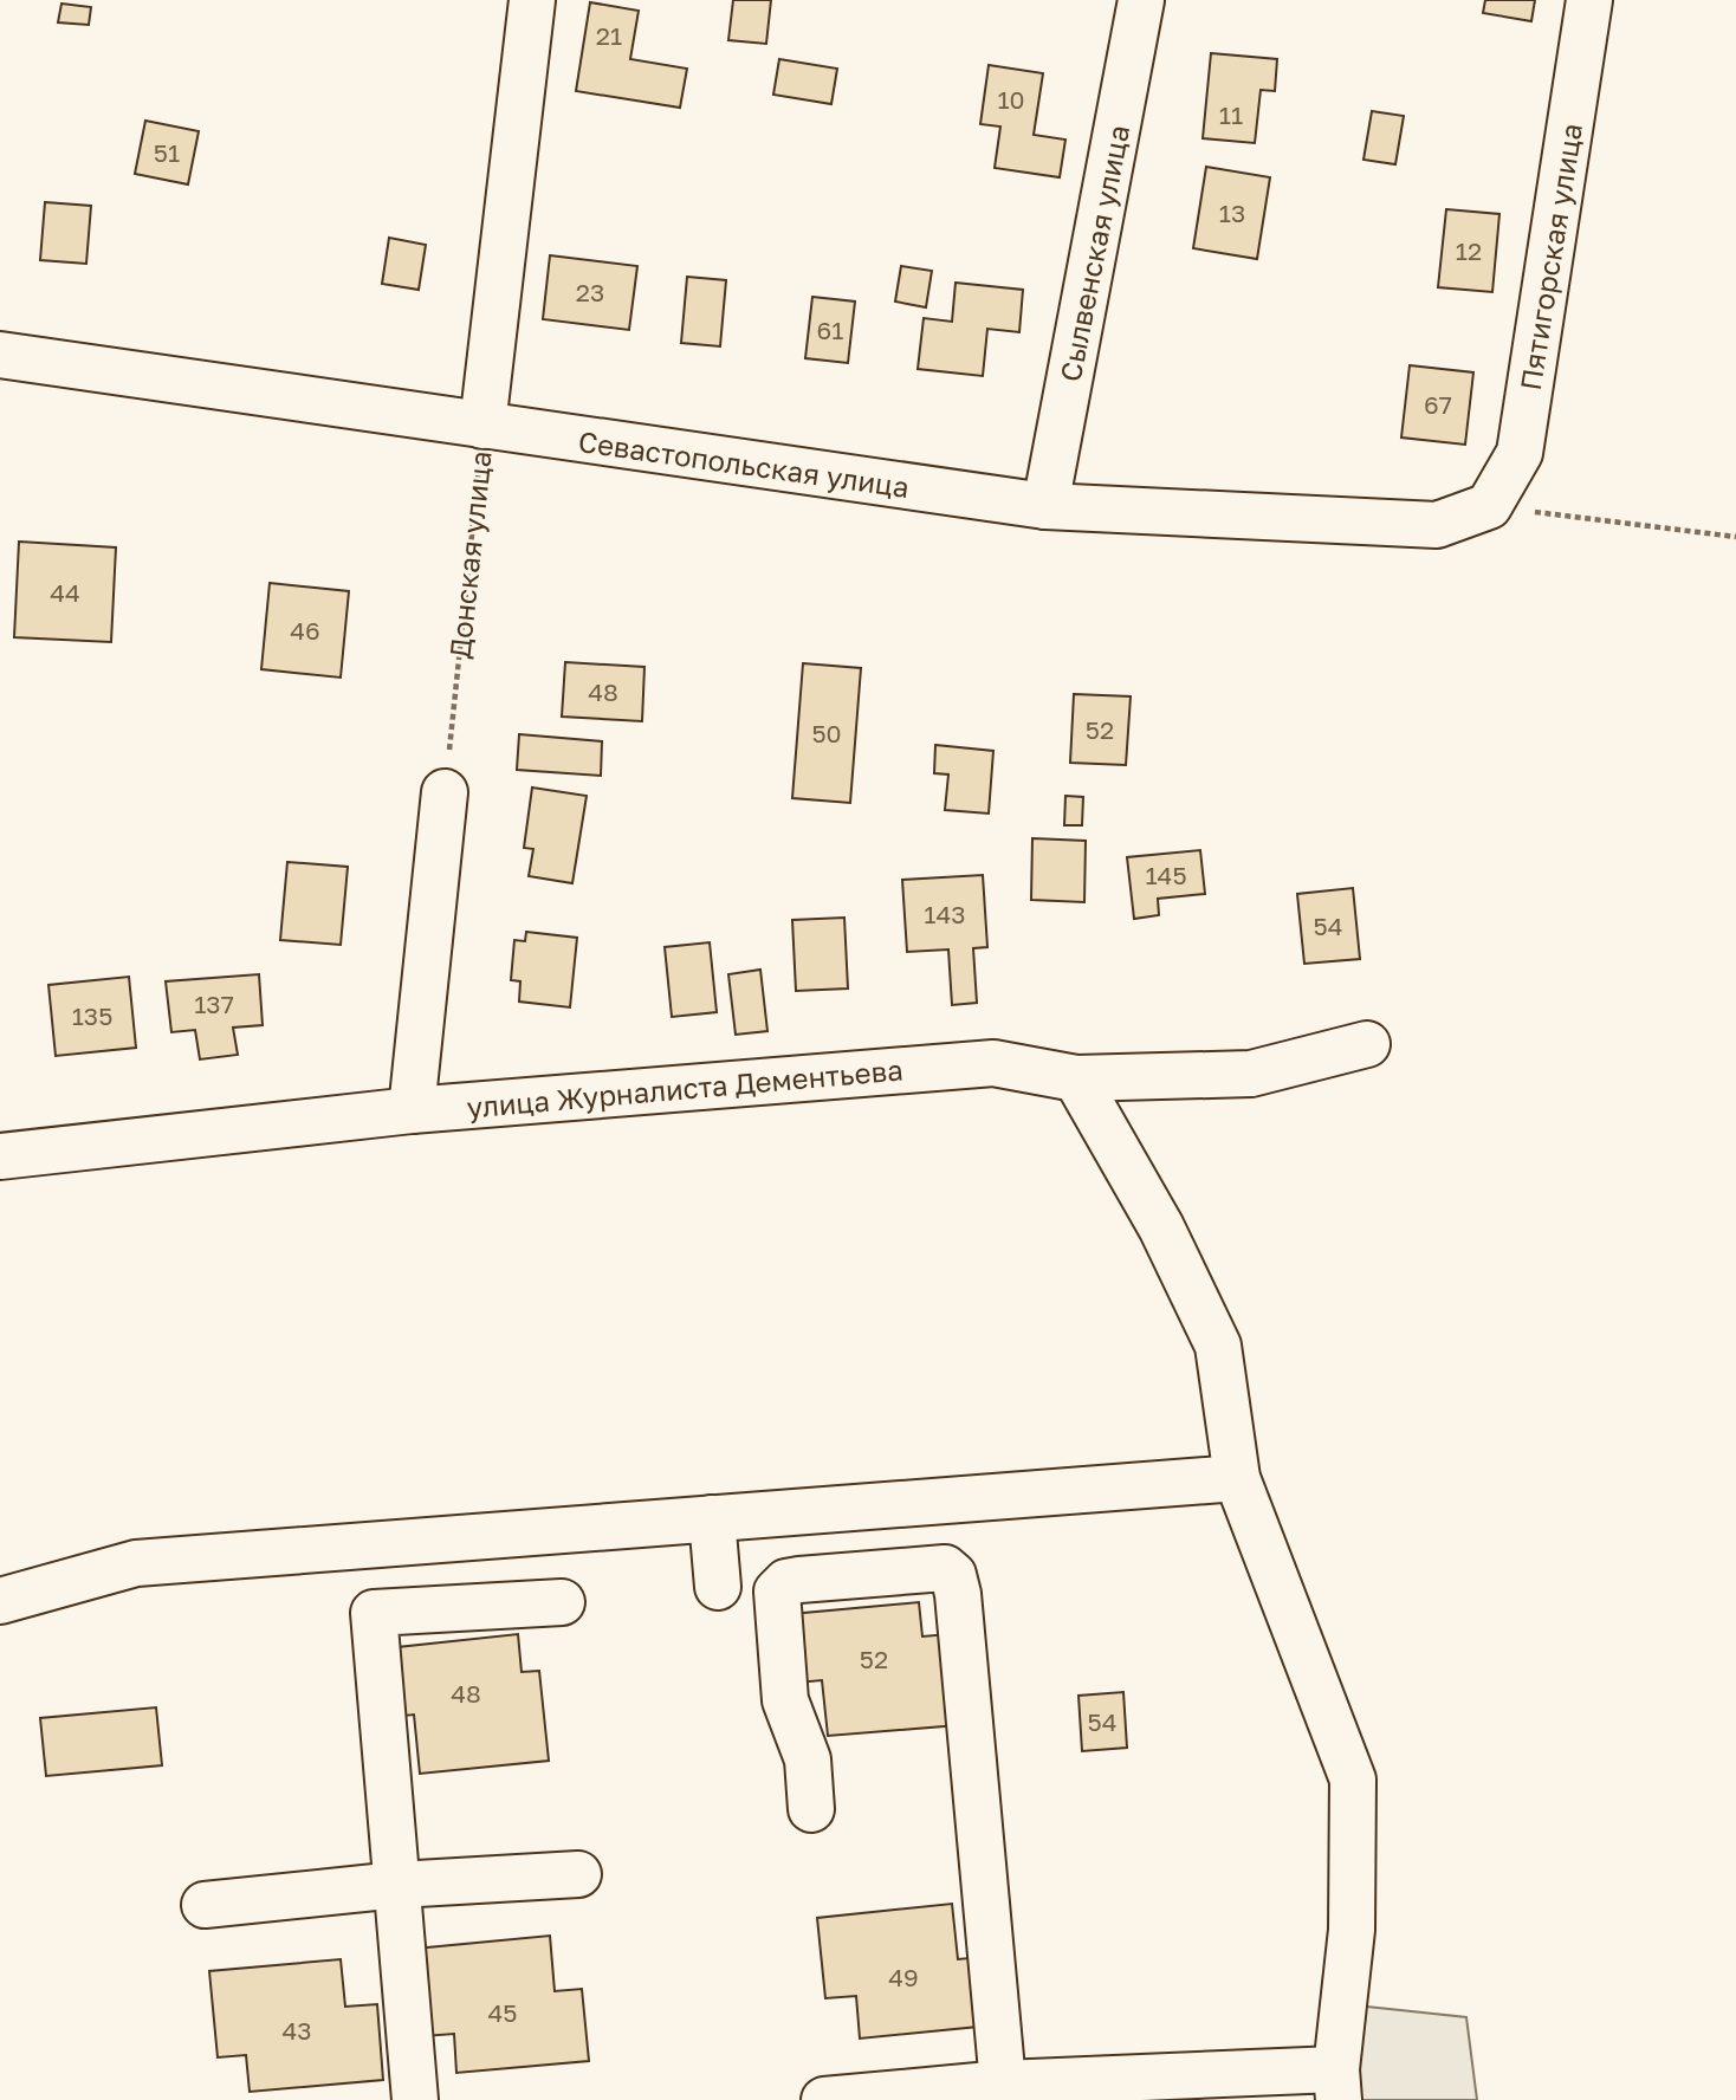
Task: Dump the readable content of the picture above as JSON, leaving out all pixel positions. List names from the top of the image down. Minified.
{"streets":{"street":["Сылвенская улица","Пятигорская улица","Севастопольская улица","Донская улица","улица Журналиста Дементьева"]},"crossings":[["Сылвенская улица","Севастопольская улица"],["Пятигорская улица","Севастопольская улица"],["Севастопольская улица","Донская улица"]],"house_numbers":["21","10","11","51","13","12","23","61","67","44","46","48","52","50","145","143","54","137","135","52","48","54","49","45","43"]}
